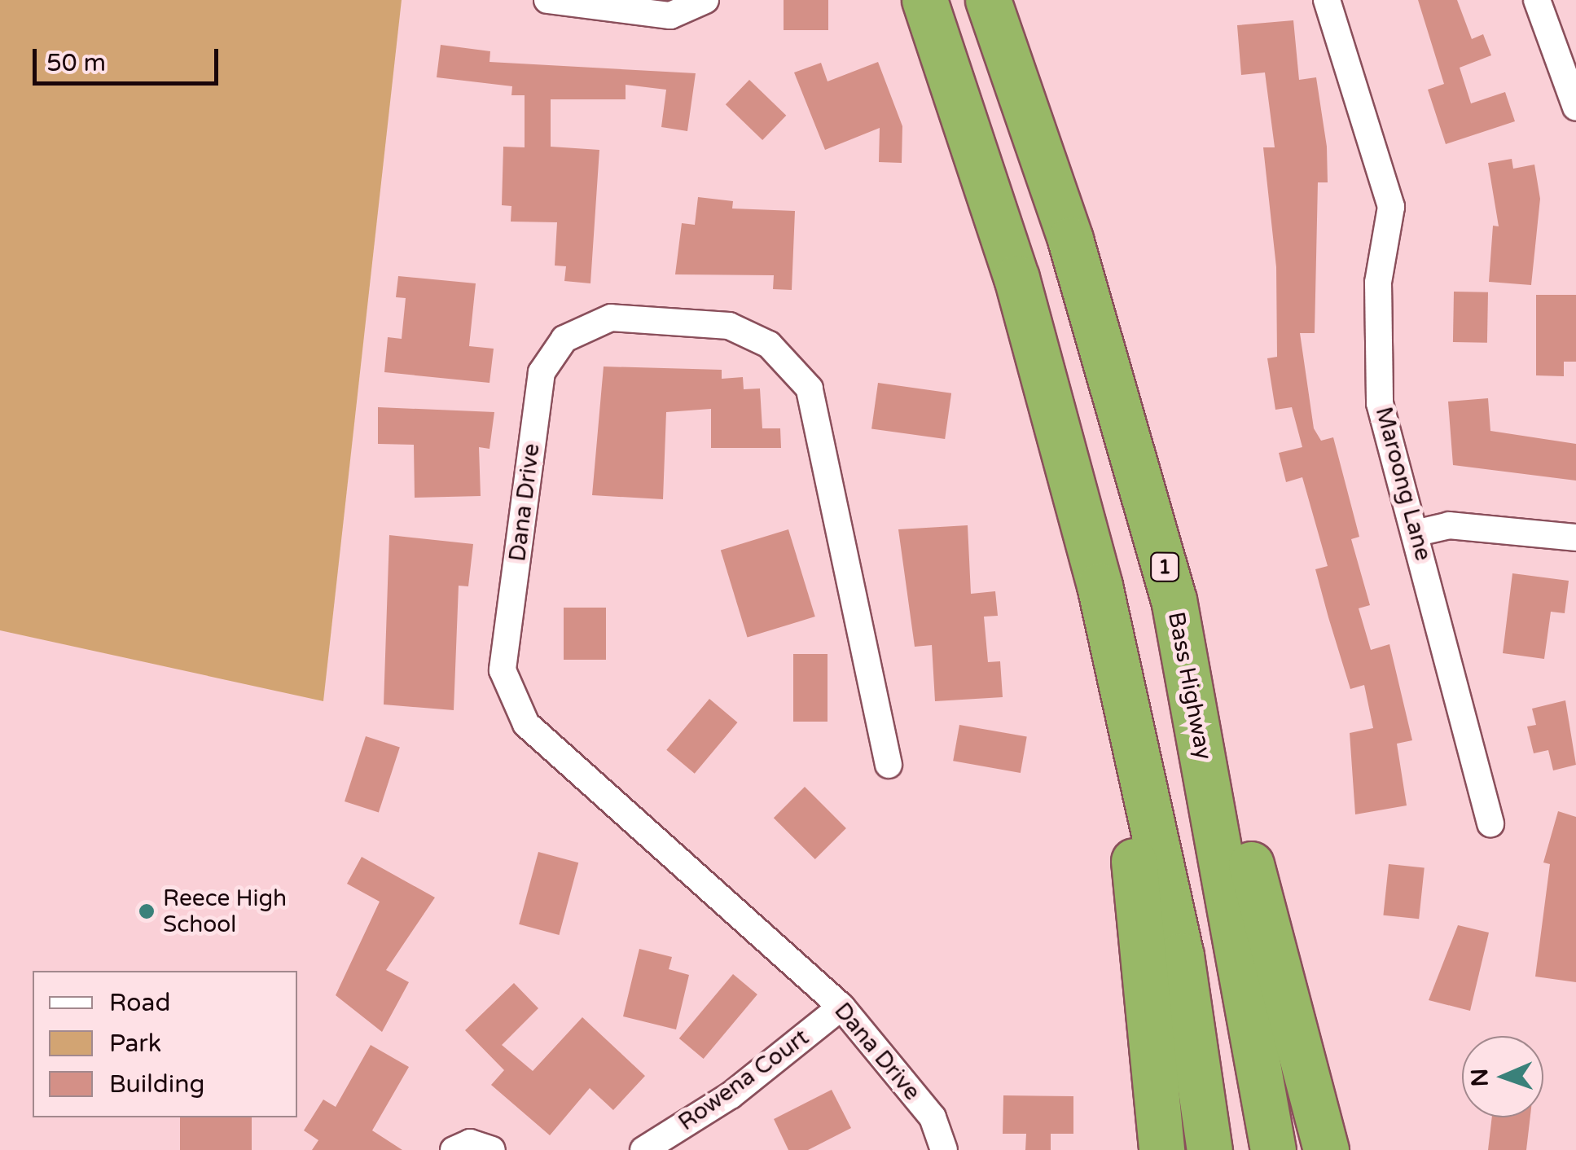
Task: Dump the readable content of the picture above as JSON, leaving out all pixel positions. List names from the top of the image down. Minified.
{"streets":{"highway":["1","Bass Highway"],"street":["Maroong Lane","Dana Drive","Rowena Court"]},"crossings":[["Dana Drive","Rowena Court"]],"places":["Reece High School"],"legend":["Road","Park","Building"],"scale_bar":"50 m","north":"left"}
